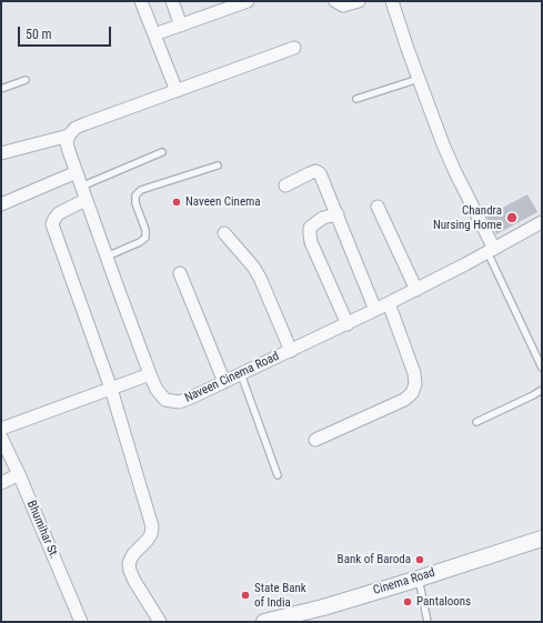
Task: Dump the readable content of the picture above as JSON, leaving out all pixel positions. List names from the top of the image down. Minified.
{"streets":{"street":["Naveen Cinema Road","Bhumihar St.","Cinema Road"]},"places":["Naveen Cinema","Chandra Nursing Home","Bank of Baroda","State Bank of India","Pantaloons"],"scale_bar":"50 m"}
